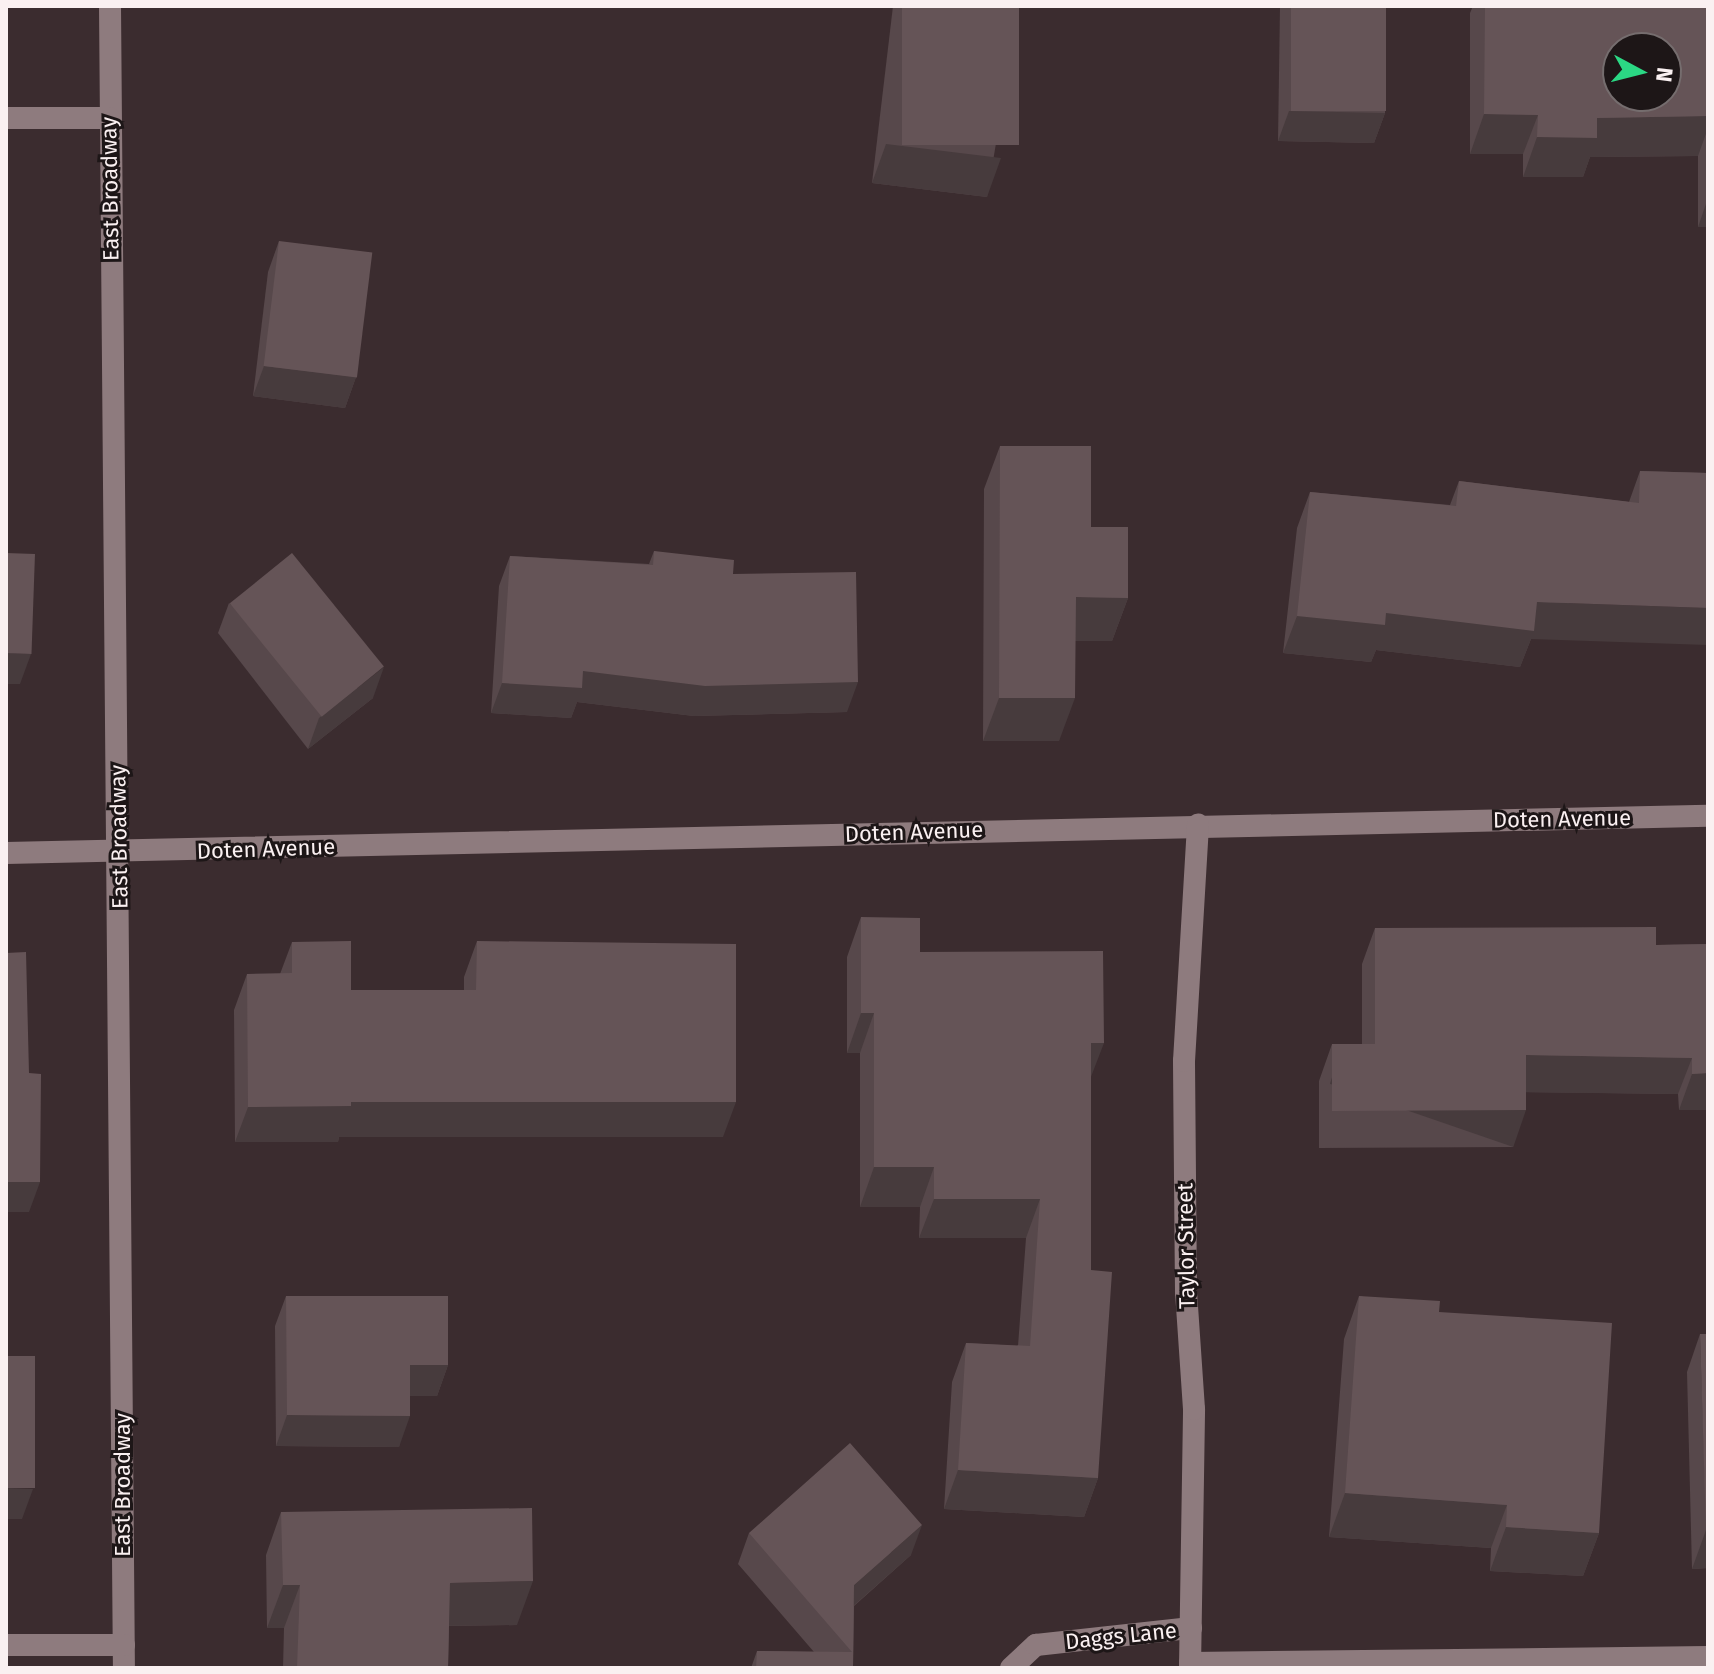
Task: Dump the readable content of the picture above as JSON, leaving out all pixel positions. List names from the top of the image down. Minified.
{"streets":{"street":["East Broadway","Doten Avenue","Taylor Street","Daggs Lane"]},"crossings":[["East Broadway","Doten Avenue"],["Doten Avenue","Taylor Street"],["Taylor Street","Daggs Lane"]],"north":"right"}
